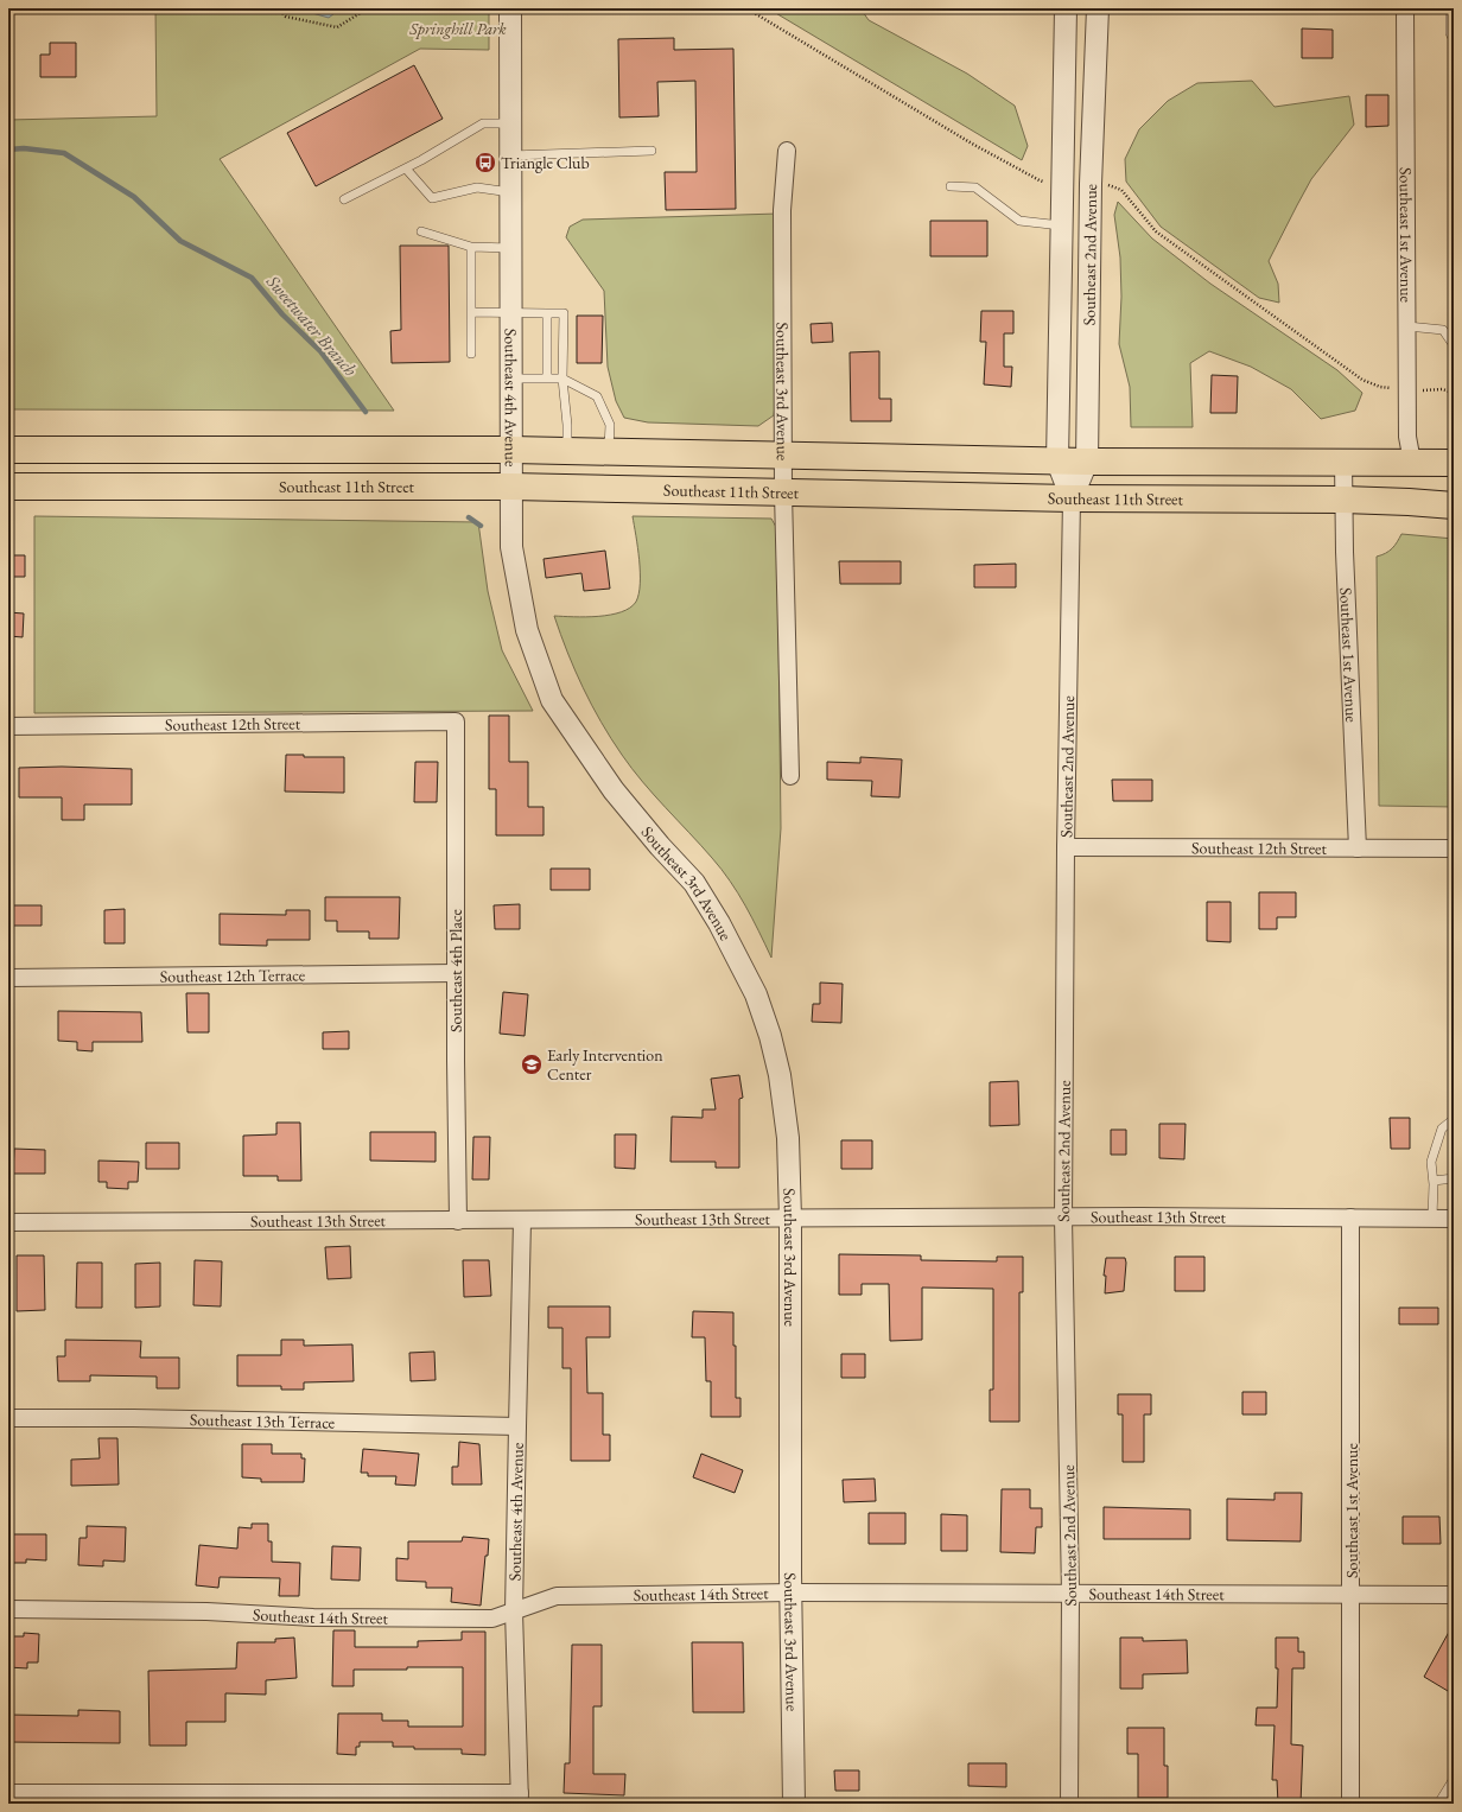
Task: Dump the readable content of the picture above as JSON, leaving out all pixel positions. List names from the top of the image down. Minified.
{"streets":{"highway":["Southeast 11th Street"],"street":["Southeast 1st Avenue","Southeast 2nd Avenue","Southeast 3rd Avenue","Southeast 4th Avenue","Southeast 12th Street","Southeast 4th Place","Southeast 12th Terrace","Southeast 13th Street","Southeast 13th Terrace","Southeast 14th Street"]},"crossings":[["Southeast 1st Avenue","Southeast 11th Street"],["Southeast 1st Avenue","Southeast 12th Street"],["Southeast 1st Avenue","Southeast 13th Street"],["Southeast 1st Avenue","Southeast 14th Street"],["Southeast 2nd Avenue","Southeast 11th Street"],["Southeast 2nd Avenue","Southeast 12th Street"],["Southeast 2nd Avenue","Southeast 13th Street"],["Southeast 2nd Avenue","Southeast 14th Street"],["Southeast 3rd Avenue","Southeast 4th Avenue"],["Southeast 3rd Avenue","Southeast 11th Street"],["Southeast 3rd Avenue","Southeast 13th Street"],["Southeast 3rd Avenue","Southeast 14th Street"],["Southeast 4th Avenue","Southeast 11th Street"],["Southeast 4th Avenue","Southeast 13th Street"],["Southeast 4th Avenue","Southeast 13th Terrace"],["Southeast 4th Avenue","Southeast 14th Street"],["Southeast 12th Street","Southeast 4th Place"],["Southeast 4th Place","Southeast 12th Terrace"],["Southeast 4th Place","Southeast 13th Street"]],"water":["Sweetwater Branch"],"parks":["Springhill Park"],"places":{"bus stop":["Triangle Club"],"school or university":["Early Intervention Center"]}}
